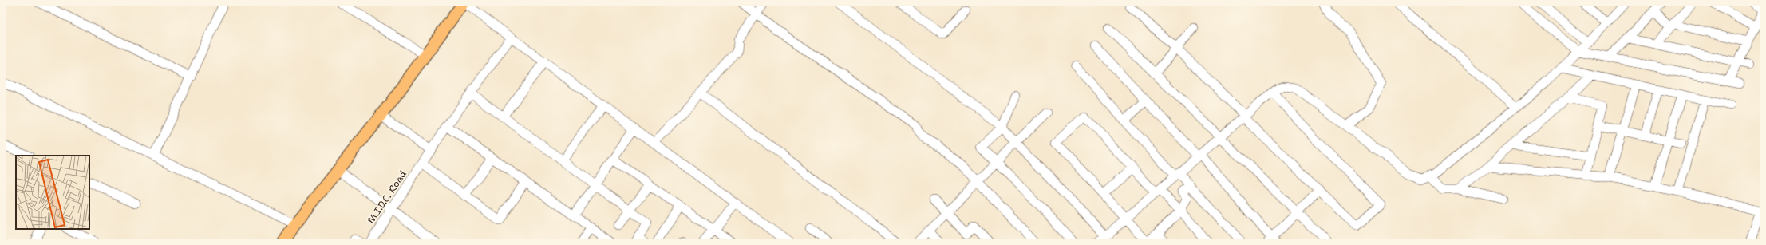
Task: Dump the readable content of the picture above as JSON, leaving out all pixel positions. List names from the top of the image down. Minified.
{"streets":{"street":["M.I.D.C. Road"]}}
